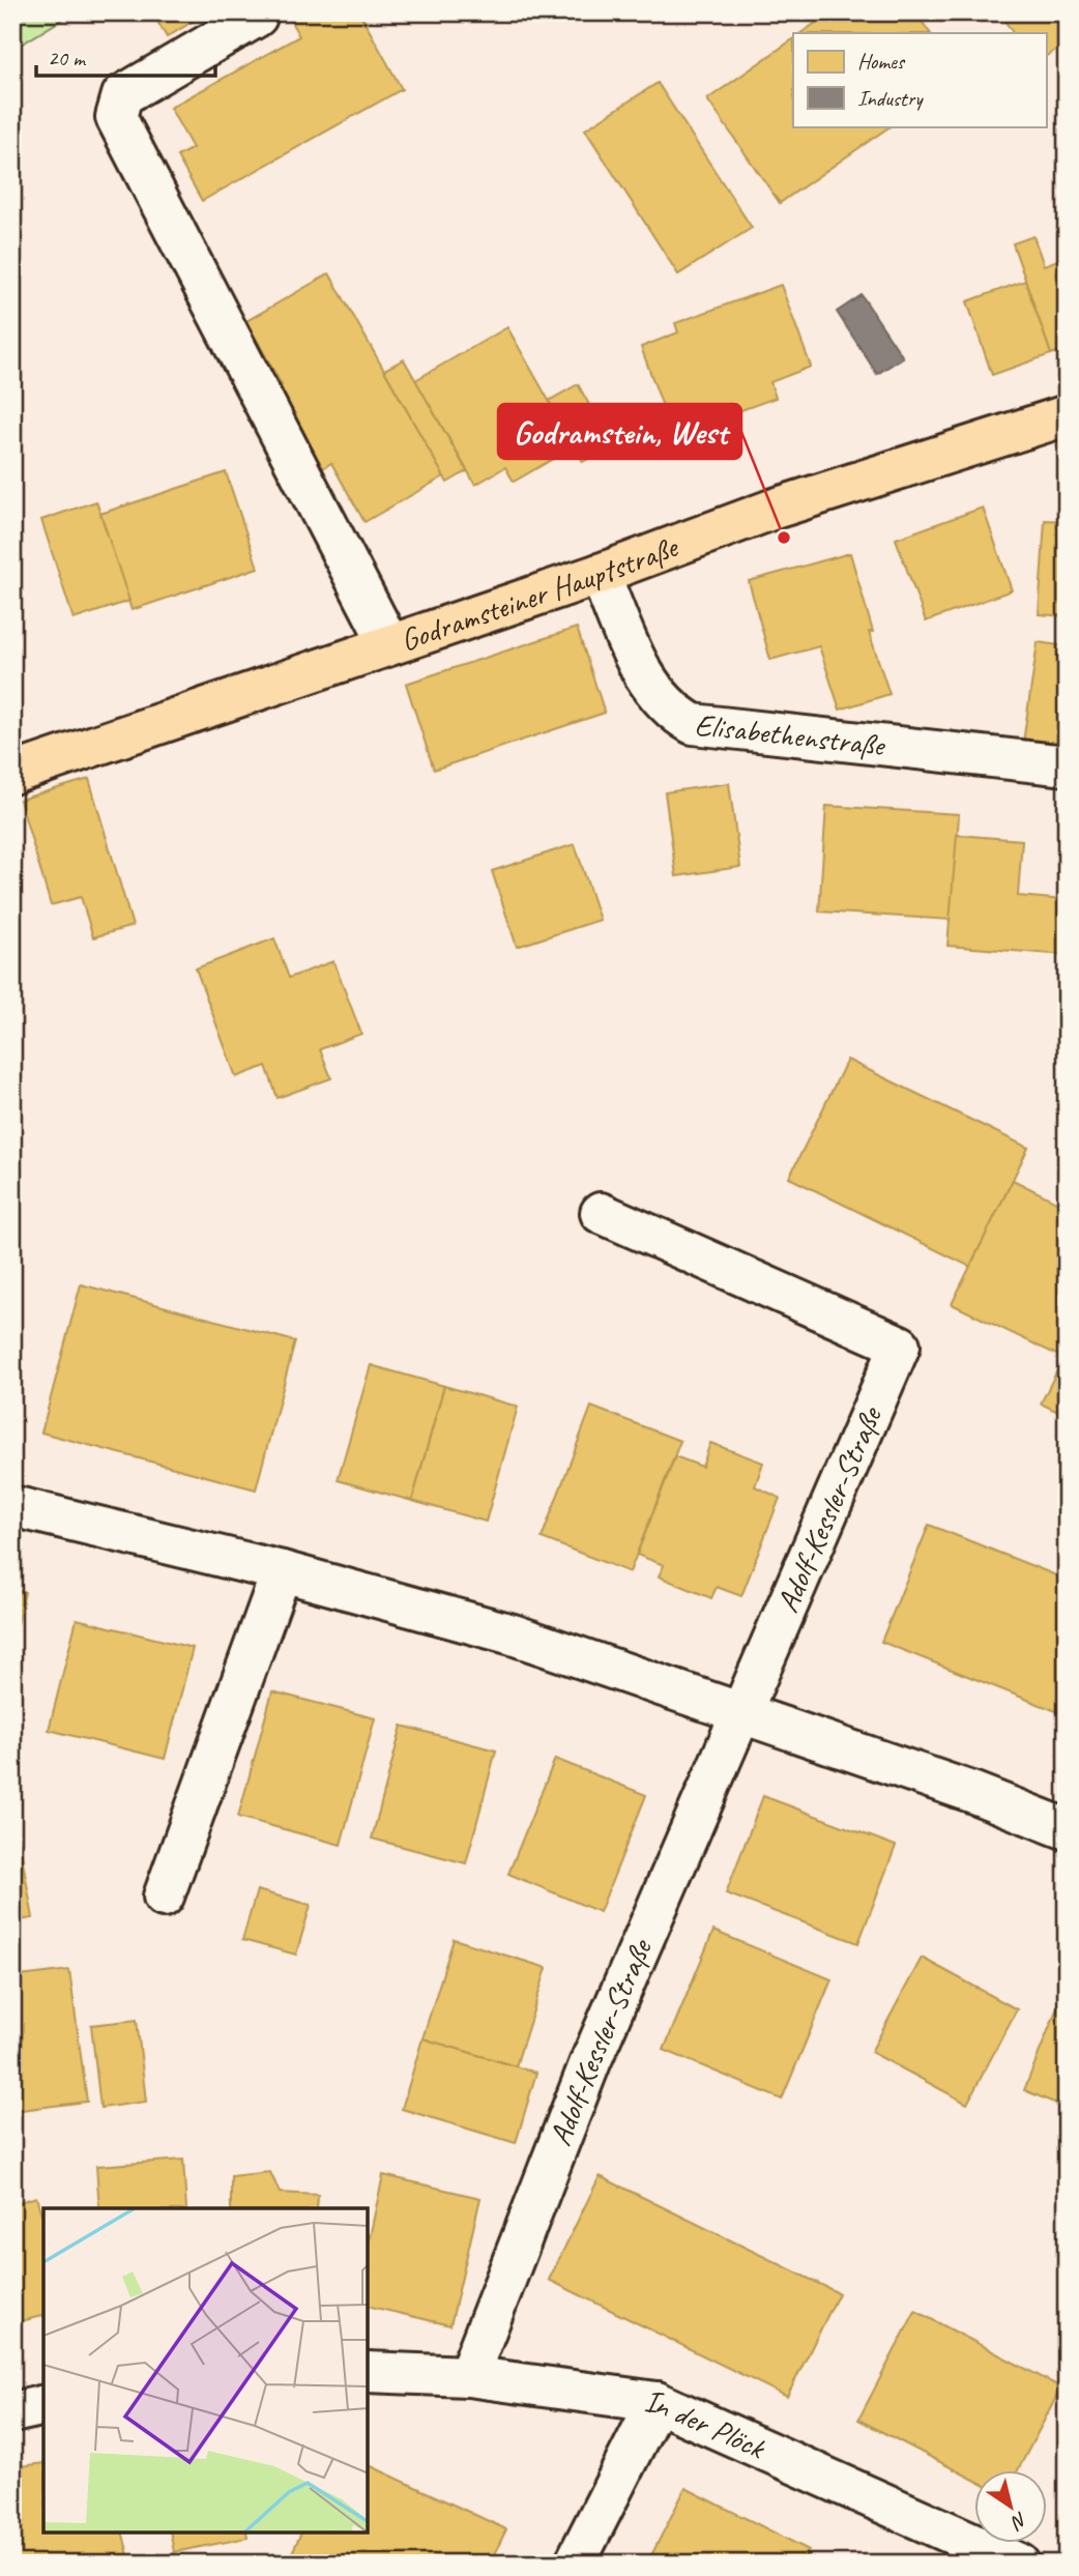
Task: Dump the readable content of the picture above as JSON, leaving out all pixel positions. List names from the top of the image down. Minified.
{"streets":{"main road":["Godramsteiner Hauptstraße"],"street":["Elisabethenstraße","Adolf-Kessler-Straße","In der Plöck"]},"crossings":[["Godramsteiner Hauptstraße","Elisabethenstraße"],["Adolf-Kessler-Straße","In der Plöck"]],"places":["Godramstein, West"],"legend":["Homes","Industry"],"scale_bar":"20 m","north":"bottom right"}
